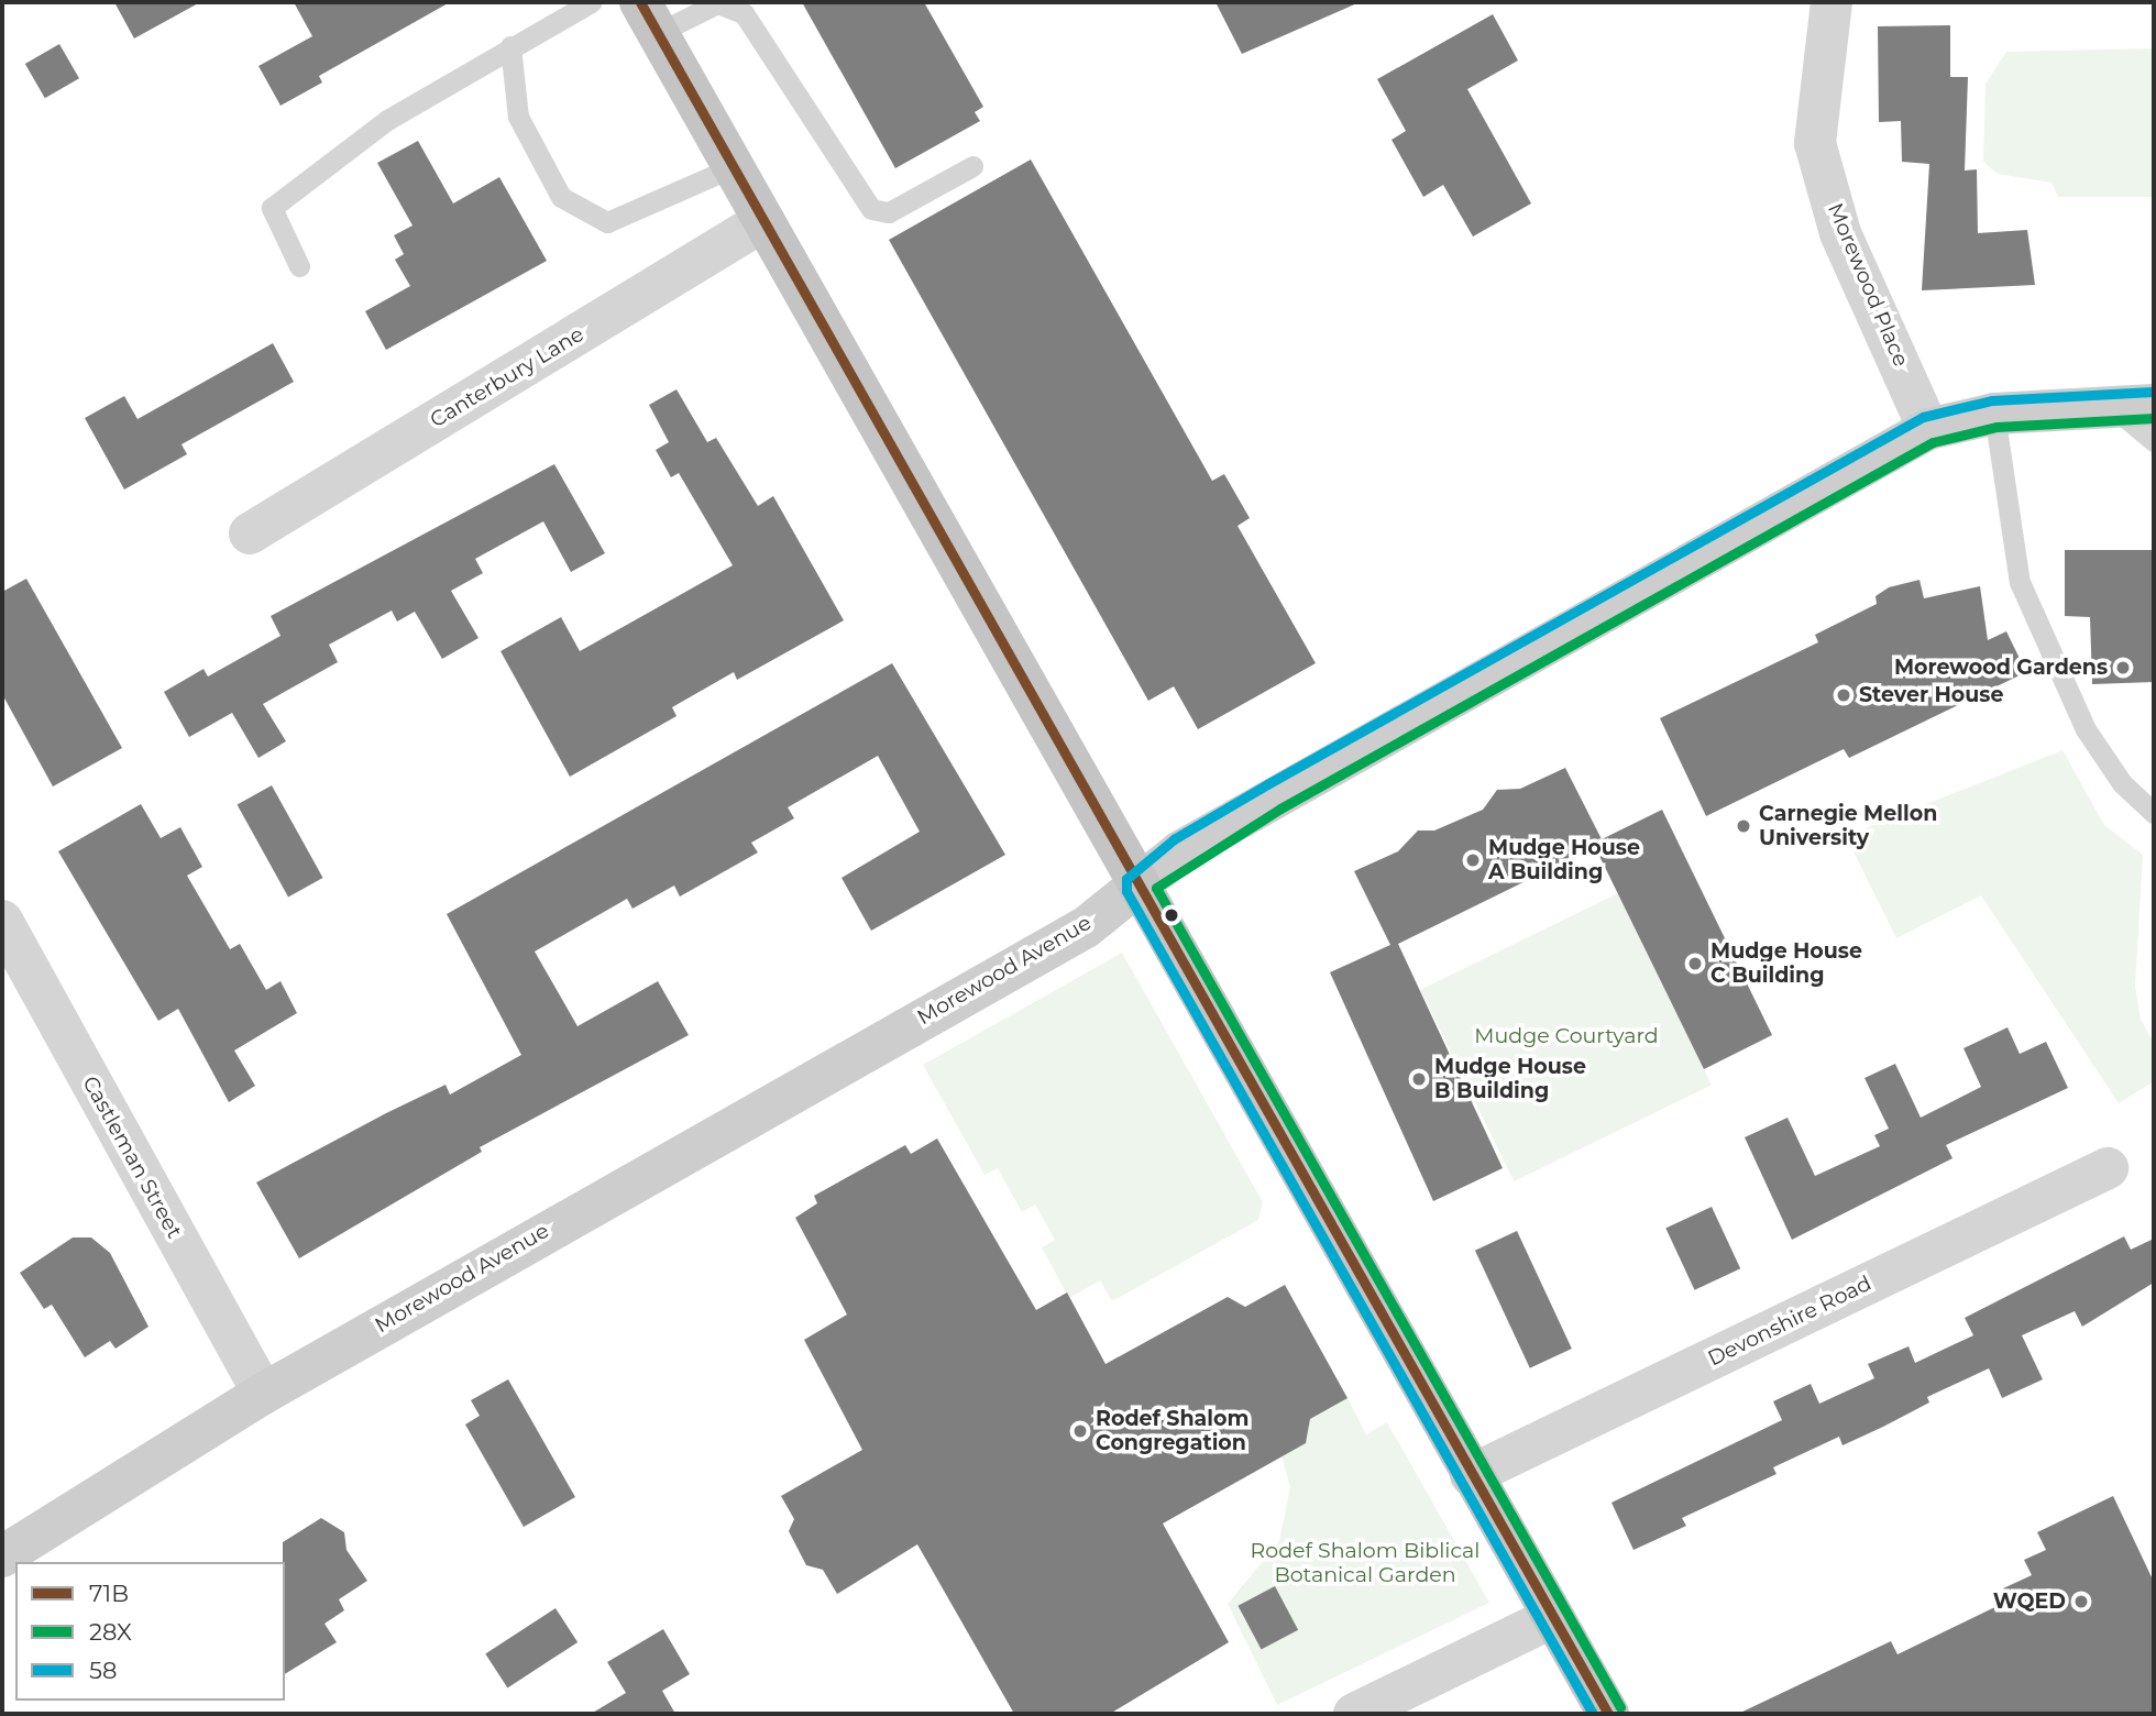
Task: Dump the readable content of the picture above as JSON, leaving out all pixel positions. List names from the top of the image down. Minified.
{"streets":{"main road":["Morewood Avenue"],"street":["Morewood Place","Canterbury Lane","Castleman Street","Devonshire Road"]},"crossings":[["Morewood Place","Morewood Avenue"],["Morewood Avenue","Castleman Street"]],"parks":["Mudge Courtyard","Rodef Shalom Biblical Botanical Garden"],"places":["Morewood Gardens","Stever House","Carnegie Mellon University","Mudge House A Building","Mudge House C Building","Mudge House B Building","Rodef Shalom Congregation","WQED"],"lines":["transit line 71B","transit line 58","transit line 28X"],"legend":["71B","28X","58"]}
